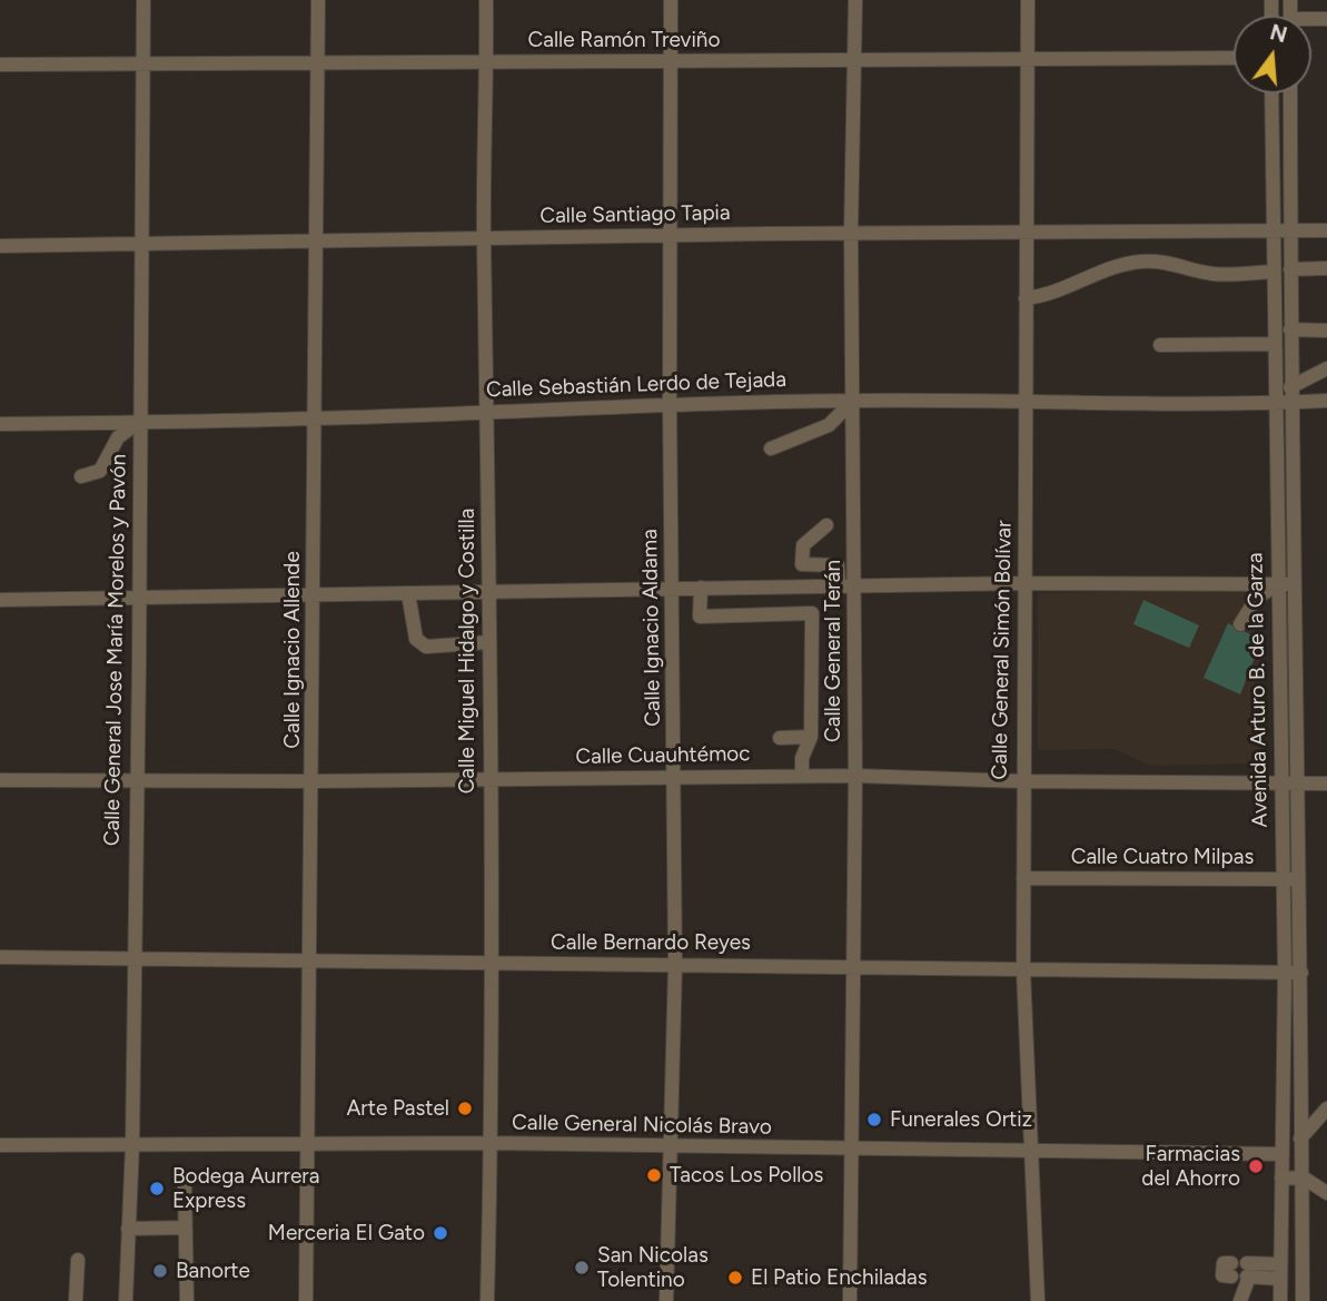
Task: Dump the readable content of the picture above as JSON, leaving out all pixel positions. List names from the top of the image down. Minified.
{"streets":{"street":["Calle Ramón Treviño","Calle Santiago Tapia","Calle Sebastián Lerdo de Tejada","Calle Ignacio Aldama","Calle General Jose María Morelos y Pavón","Calle Ignacio Allende","Calle General Simón Bolívar","Calle Miguel Hidalgo y Costilla","Calle General Terán","Avenida Arturo B. de la Garza","Calle Cuauhtémoc","Calle Cuatro Milpas","Calle Bernardo Reyes","Calle General Nicolás Bravo"]},"crossings":[["Calle Ramón Treviño","Calle Ignacio Aldama"],["Calle Ramón Treviño","Calle General Jose María Morelos y Pavón"],["Calle Ramón Treviño","Calle Ignacio Allende"],["Calle Ramón Treviño","Calle General Simón Bolívar"],["Calle Ramón Treviño","Calle Miguel Hidalgo y Costilla"],["Calle Ramón Treviño","Calle General Terán"],["Calle Santiago Tapia","Calle Ignacio Aldama"],["Calle Santiago Tapia","Calle General Jose María Morelos y Pavón"],["Calle Santiago Tapia","Calle Ignacio Allende"],["Calle Santiago Tapia","Calle General Simón Bolívar"],["Calle Santiago Tapia","Calle Miguel Hidalgo y Costilla"],["Calle Santiago Tapia","Calle General Terán"],["Calle Santiago Tapia","Avenida Arturo B. de la Garza"],["Calle Sebastián Lerdo de Tejada","Calle Ignacio Aldama"],["Calle Sebastián Lerdo de Tejada","Calle General Jose María Morelos y Pavón"],["Calle Sebastián Lerdo de Tejada","Calle Ignacio Allende"],["Calle Sebastián Lerdo de Tejada","Calle General Simón Bolívar"],["Calle Sebastián Lerdo de Tejada","Calle Miguel Hidalgo y Costilla"],["Calle Sebastián Lerdo de Tejada","Calle General Terán"],["Calle Sebastián Lerdo de Tejada","Avenida Arturo B. de la Garza"],["Calle Ignacio Aldama","Calle Cuauhtémoc"],["Calle Ignacio Aldama","Calle Bernardo Reyes"],["Calle Ignacio Aldama","Calle General Nicolás Bravo"],["Calle General Jose María Morelos y Pavón","Calle Cuauhtémoc"],["Calle General Jose María Morelos y Pavón","Calle Bernardo Reyes"],["Calle General Jose María Morelos y Pavón","Calle General Nicolás Bravo"],["Calle Ignacio Allende","Calle Cuauhtémoc"],["Calle Ignacio Allende","Calle Bernardo Reyes"],["Calle Ignacio Allende","Calle General Nicolás Bravo"],["Calle General Simón Bolívar","Calle Cuauhtémoc"],["Calle General Simón Bolívar","Calle Cuatro Milpas"],["Calle General Simón Bolívar","Calle Bernardo Reyes"],["Calle General Simón Bolívar","Calle General Nicolás Bravo"],["Calle Miguel Hidalgo y Costilla","Calle Cuauhtémoc"],["Calle Miguel Hidalgo y Costilla","Calle Bernardo Reyes"],["Calle Miguel Hidalgo y Costilla","Calle General Nicolás Bravo"],["Calle General Terán","Calle Cuauhtémoc"],["Calle General Terán","Calle Bernardo Reyes"],["Calle General Terán","Calle General Nicolás Bravo"],["Avenida Arturo B. de la Garza","Calle Cuauhtémoc"],["Avenida Arturo B. de la Garza","Calle Cuatro Milpas"],["Avenida Arturo B. de la Garza","Calle Bernardo Reyes"],["Avenida Arturo B. de la Garza","Calle General Nicolás Bravo"]],"places":["Arte Pastel","Funerales Ortiz","Farmacias del Ahorro","Tacos Los Pollos","Bodega Aurrera Express","Merceria El Gato","San Nicolas Tolentino","Banorte","El Patio Enchiladas"],"north":"top"}
